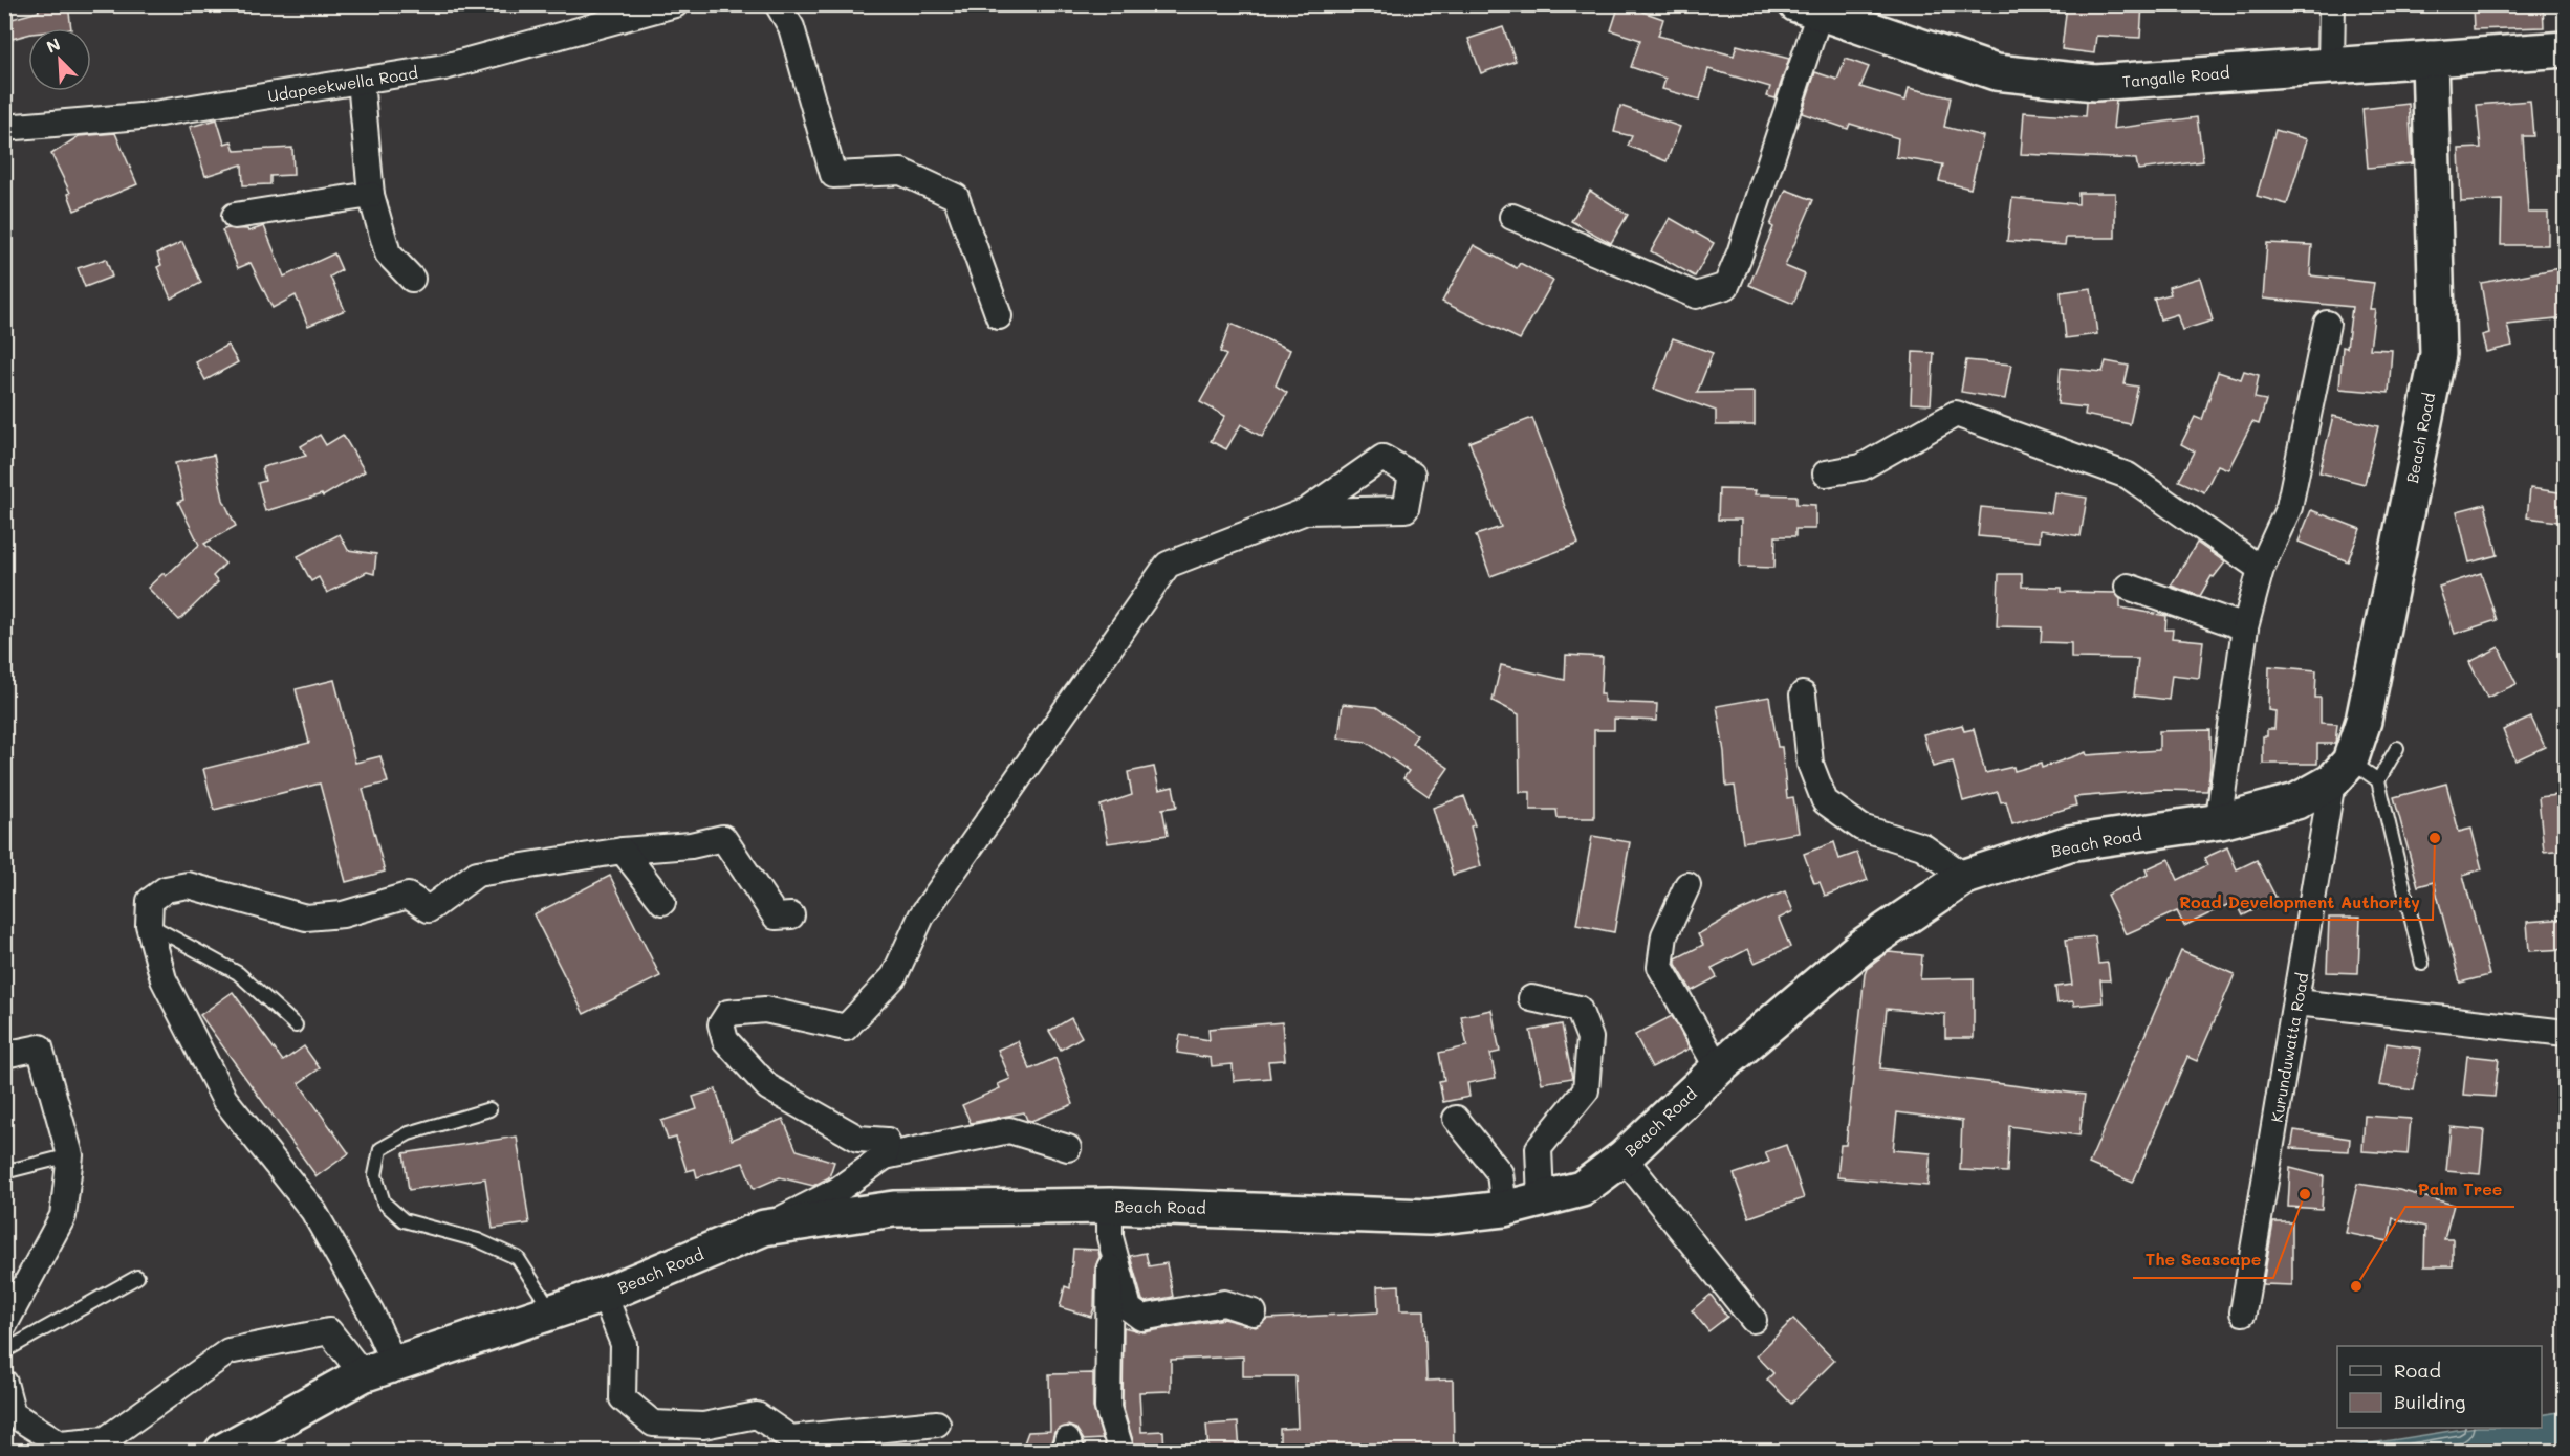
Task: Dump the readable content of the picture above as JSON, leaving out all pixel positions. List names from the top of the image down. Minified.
{"streets":{"main road":["Tangalle Road","Beach Road"],"street":["Udapeekwella Road","Kurunduwatta Road"]},"crossings":[["Tangalle Road","Beach Road"],["Beach Road","Kurunduwatta Road"]],"places":["Road Development Authority","The Seascape","Palm Tree"],"legend":["Road","Building"],"north":"top left"}
